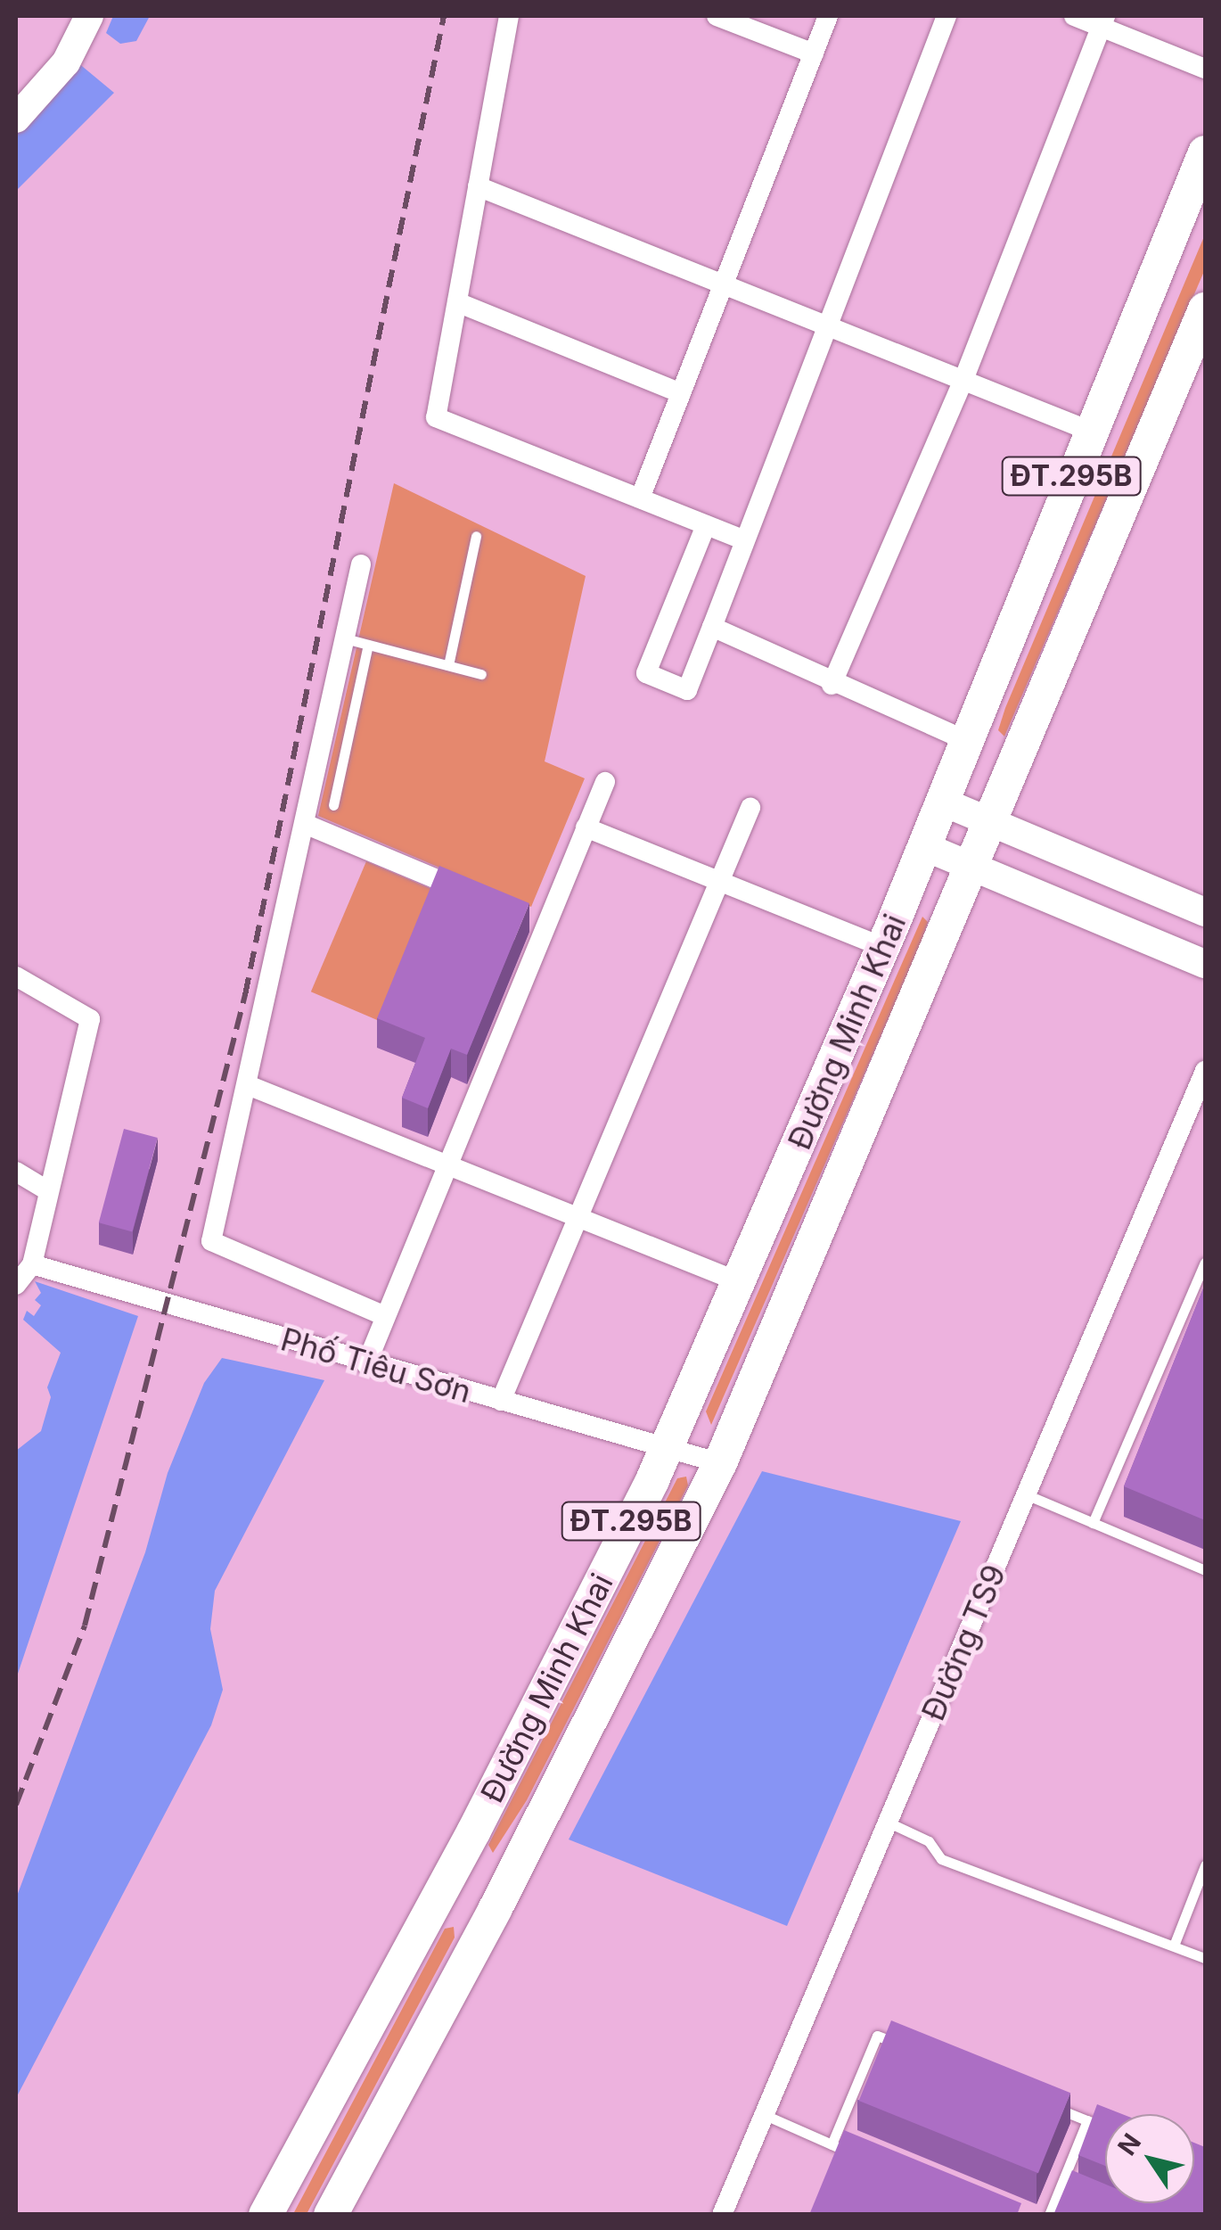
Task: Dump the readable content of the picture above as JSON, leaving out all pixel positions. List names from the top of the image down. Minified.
{"streets":{"main road":["ĐT.295B","Đường Minh Khai"],"street":["Phố Tiêu Sơn","Đường TS9"]},"crossings":[["ĐT.295B","Đường Minh Khai"],["Đường Minh Khai","Phố Tiêu Sơn"]],"north":"top left"}
